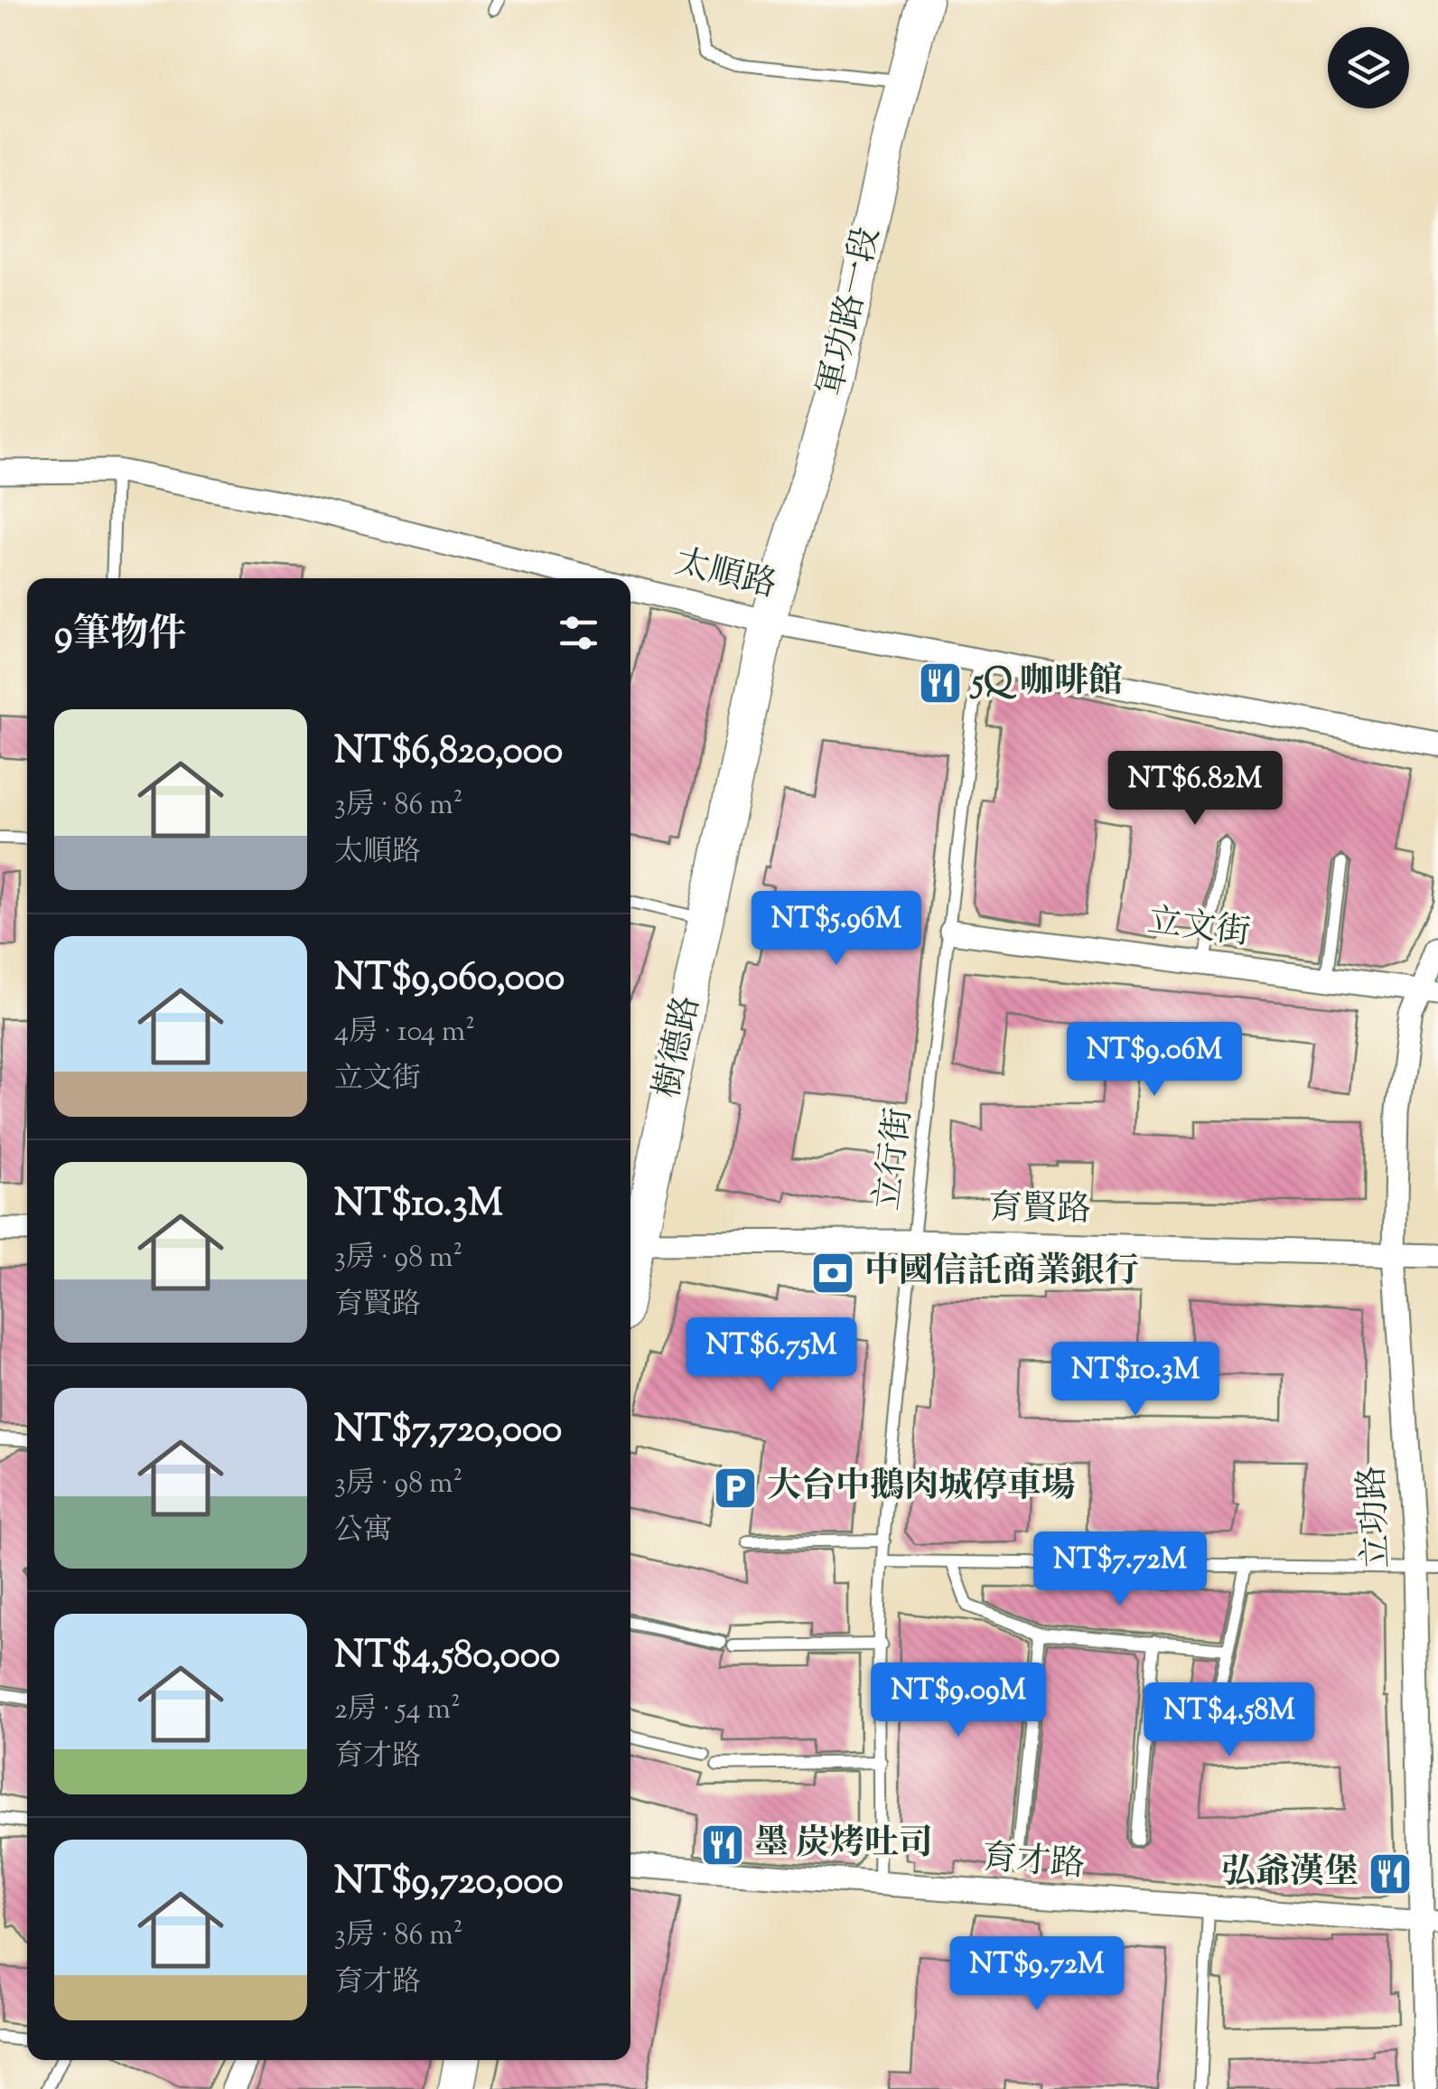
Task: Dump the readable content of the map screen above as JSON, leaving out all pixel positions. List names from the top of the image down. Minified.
{"streets":{"street":["軍功路一段","太順路","立文街","樹德路","育賢路","立功路","育才路"],"lane":["立行街"]},"crossings":[["軍功路一段","太順路"],["軍功路一段","樹德路"],["太順路","樹德路"],["太順路","立行街"],["立文街","立行街"],["立文街","立功路"],["樹德路","育賢路"],["立行街","育賢路"],["立行街","育才路"],["育賢路","立功路"],["立功路","育才路"]],"places":{"restaurant":["5Q 咖啡館","墨 炭烤吐司","弘爺漢堡"],"bank":["中國信託商業銀行"],"parking":["大台中鵝肉城停車場"]},"page":{"heading":"9筆物件","list":[{"name":"NT$6,820,000","note":"3房 · 86 m² · 太順路"},{"name":"NT$9,060,000","note":"4房 · 104 m² · 立文街"},{"name":"NT$10.3M","note":"3房 · 98 m² · 育賢路"},{"name":"NT$7,720,000","note":"3房 · 98 m² · 公寓"},{"name":"NT$4,580,000","note":"2房 · 54 m² · 育才路"},{"name":"NT$9,720,000","note":"3房 · 86 m² · 育才路"}],"price":["NT$6.82M","NT$5.96M","NT$9.06M","NT$6.75M","NT$10.3M","NT$7.72M","NT$9.09M","NT$4.58M","NT$9.72M"]}}
